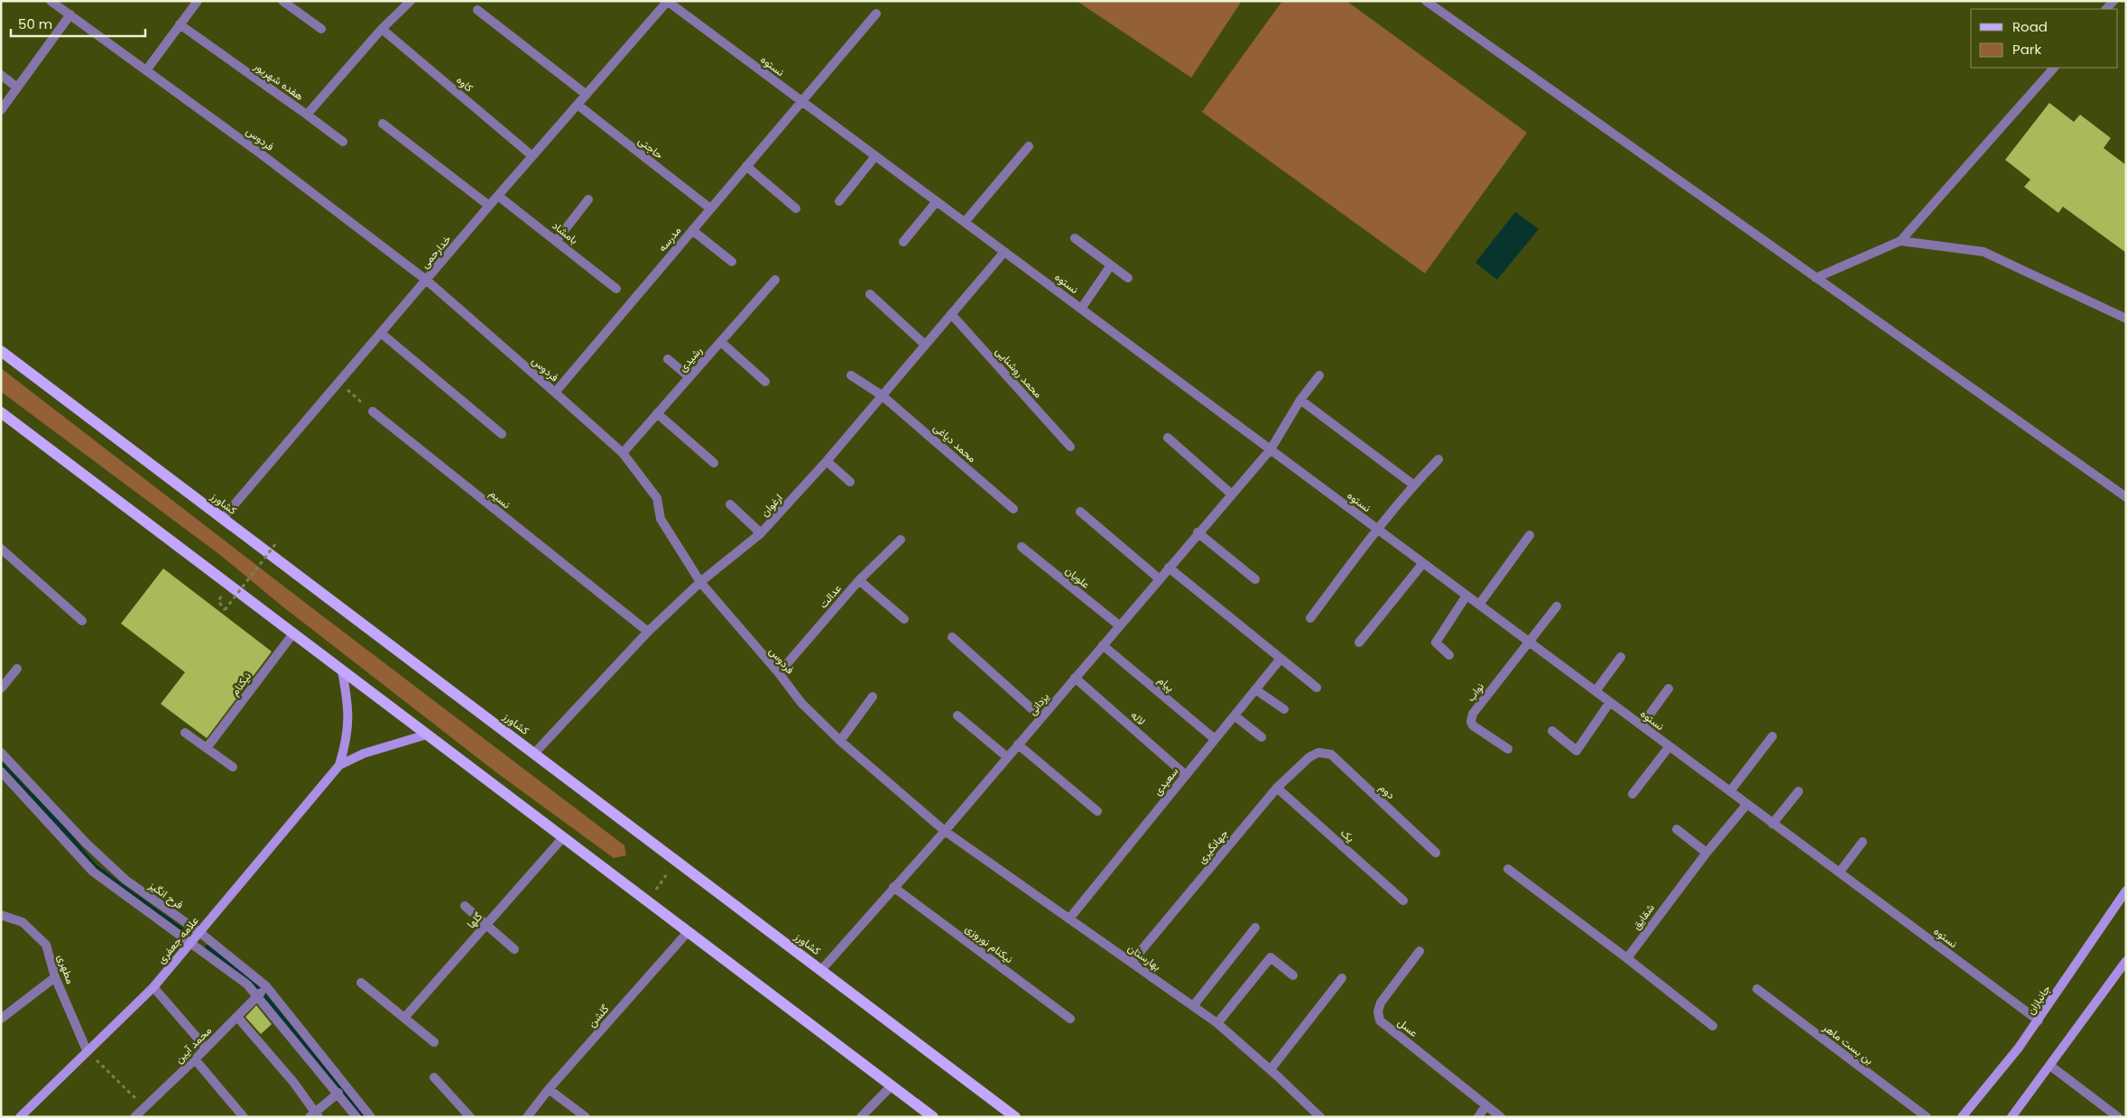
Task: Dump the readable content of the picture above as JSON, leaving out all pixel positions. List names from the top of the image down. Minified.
{"streets":{"main road":["کشاورز","علامه جعفری","جانبازان"],"street":["نستوه","هفده شهریور","کاوه","فردوس","حاجتی","بامشاد","مدرسه","خدارحمی","رشیدی","محمد روشنایی","محمد دیاغی","نسیم","ارغوان","علویان","عدالت","نیکنام","پیام","نواب","یزدانی","لاله","سعیدی","دوم","یک","جهانگیری","فرح انگیز","شقایق","گلها","نیکنام نوروزی","بهارستان","مطهری","گلشن","عسل","بن بست ماهر","محمد آیین"]},"crossings":[["نستوه","مدرسه"],["نستوه","خدارحمی"],["نستوه","ارغوان"],["نستوه","نواب"],["نستوه","یزدانی"],["نستوه","شقایق"],["نستوه","جانبازان"],["هفده شهریور","کاوه"],["کاوه","خدارحمی"],["فردوس","مدرسه"],["فردوس","خدارحمی"],["فردوس","رشیدی"],["فردوس","ارغوان"],["فردوس","عدالت"],["فردوس","یزدانی"],["فردوس","بهارستان"],["حاجتی","مدرسه"],["حاجتی","خدارحمی"],["بامشاد","خدارحمی"],["خدارحمی","کشاورز"],["محمد روشنایی","ارغوان"],["محمد دیاغی","ارغوان"],["نسیم","ارغوان"],["کشاورز","ارغوان"],["کشاورز","یزدانی"],["علویان","یزدانی"],["پیام","یزدانی"],["پیام","سعیدی"],["یزدانی","لاله"],["یزدانی","نیکنام نوروزی"],["یزدانی","بهارستان"],["لاله","سعیدی"],["سعیدی","بهارستان"],["دوم","جهانگیری"],["یک","جهانگیری"],["جهانگیری","بهارستان"],["فرح انگیز","علامه جعفری"],["فرح انگیز","محمد آیین"],["علامه جعفری","مطهری"]],"legend":["Road","Park"],"scale_bar":"50 m"}
